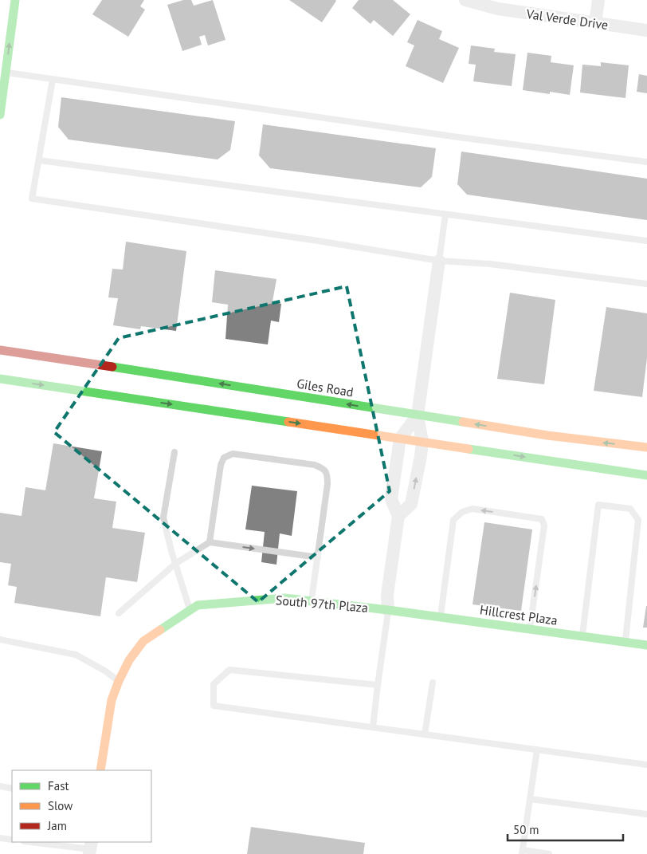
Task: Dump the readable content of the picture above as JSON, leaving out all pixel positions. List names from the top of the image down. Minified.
{"streets":{"main road":["Giles Road","South 97th Plaza","Hillcrest Plaza"],"street":["Val Verde Drive"]},"crossings":[["South 97th Plaza","Hillcrest Plaza"]],"legend":["Fast","Slow","Jam"],"scale_bar":"50 m"}
